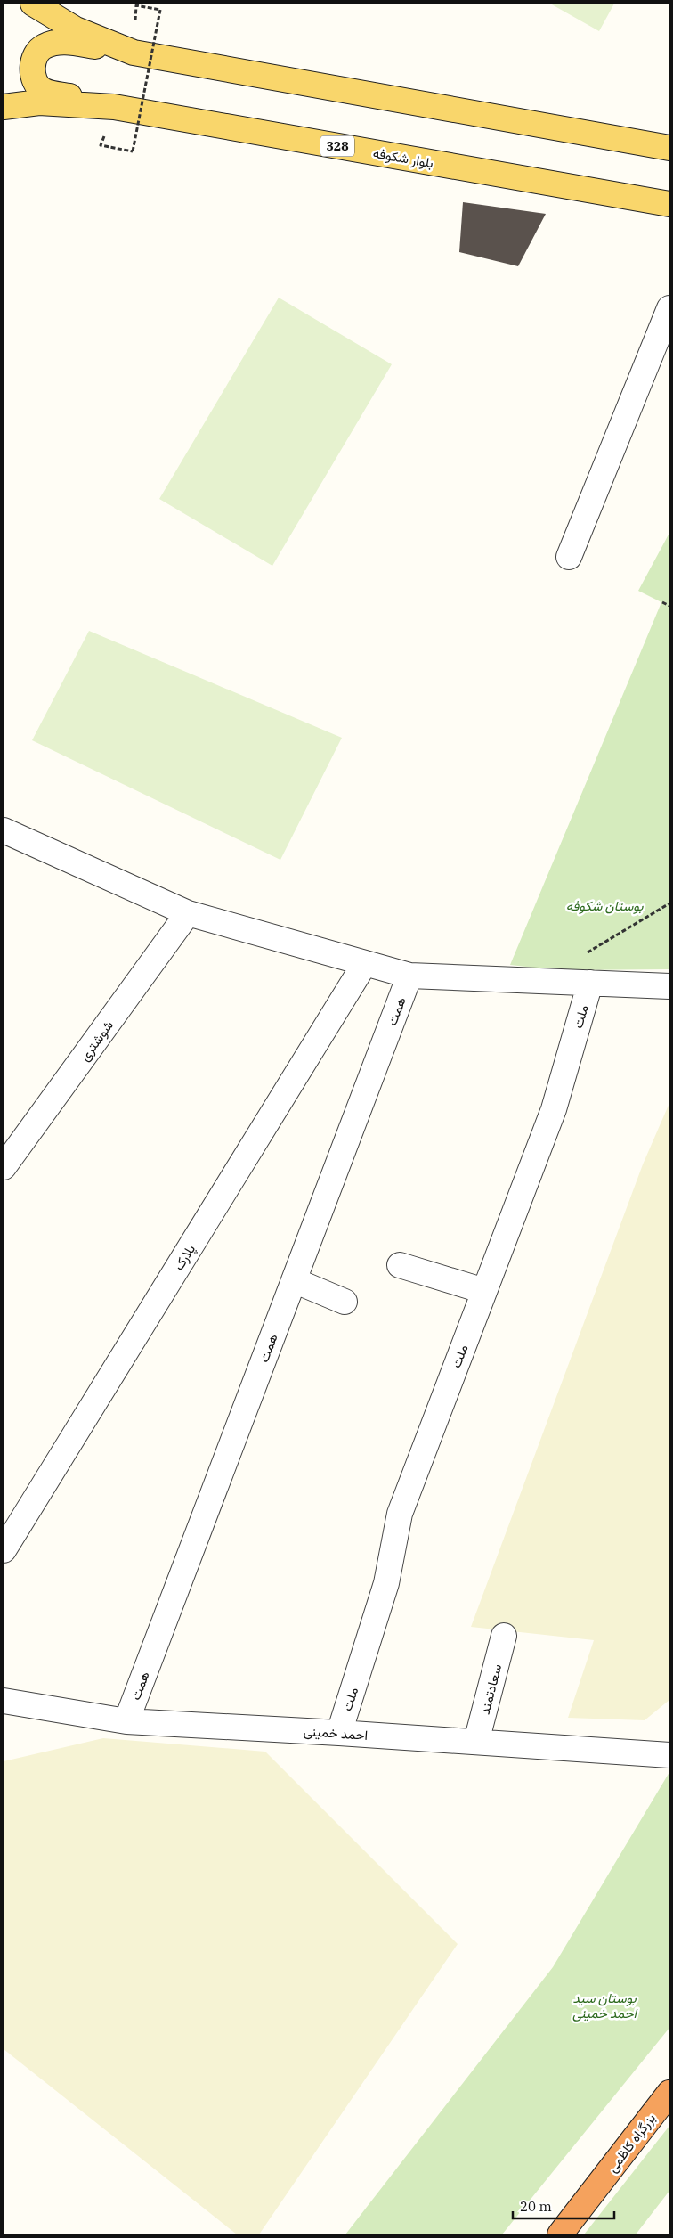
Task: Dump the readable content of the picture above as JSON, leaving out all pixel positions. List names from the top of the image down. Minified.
{"streets":{"highway":["بزرگراه کاظمی"],"main road":["328","بلوار شکوفه"],"street":["همت","ملت","شوشتری","پلارک","سعادتمند","احمد خمینی"]},"crossings":[["همت","احمد خمینی"],["ملت","احمد خمینی"],["سعادتمند","احمد خمینی"]],"parks":["بوستان شکوفه","بوستان سید احمد خمینی"],"scale_bar":"20 m"}
